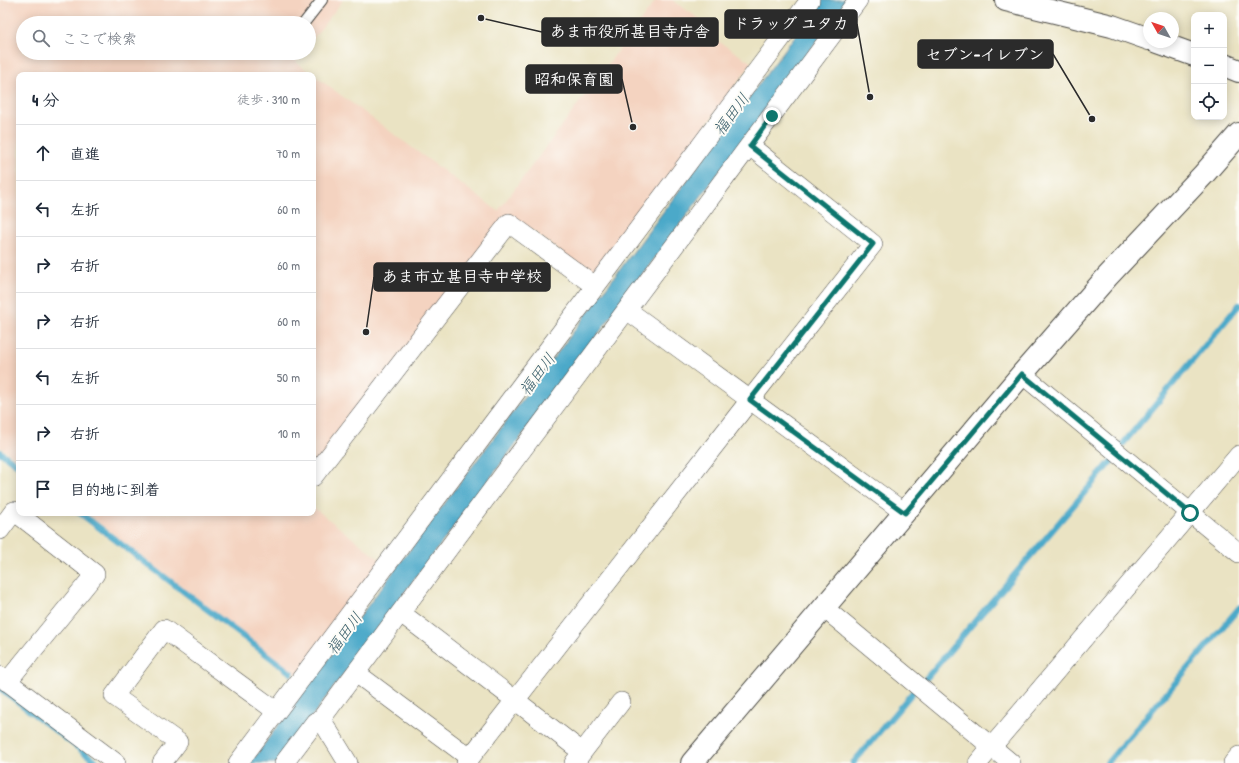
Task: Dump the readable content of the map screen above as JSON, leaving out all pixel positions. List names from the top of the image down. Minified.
{"water":["福田川"],"places":["あま市役所甚目寺庁舎","ドラッグ ユタカ","セブン-イレブン","昭和保育園","あま市立甚目寺中学校"],"north":"top left","page":{"map_buttons":["+","−"],"search":"ここで検索","heading":["4 分","徒歩 · 310 m"],"list":[["直進","70 m"],["左折","60 m"],["右折","60 m"],["右折","60 m"],["左折","50 m"],["右折","10 m"],"目的地に到着"]}}
